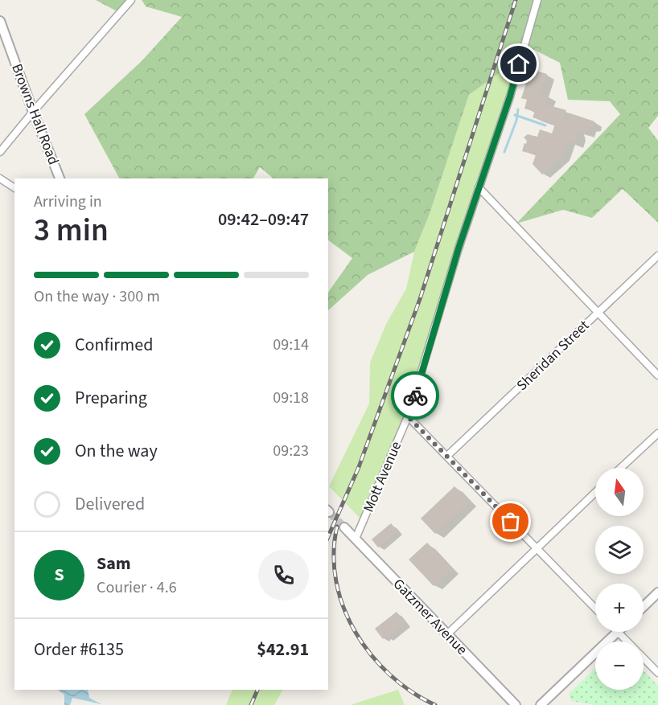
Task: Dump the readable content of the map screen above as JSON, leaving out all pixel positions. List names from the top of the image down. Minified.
{"streets":{"street":["Browns Hall Road","Sheridan Street","Mott Avenue","Gatzmer Avenue"]},"crossings":[["Mott Avenue","Gatzmer Avenue"]],"north":"top","page":{"heading":["3 min","Arriving in","09:42–09:47"],"panel":["Sam","Courier · 4.6","Order #6135","$42.91"],"bar":"On the way · 300 m","list":[["Confirmed","09:14"],["Preparing","09:18"],["On the way","09:23"],"Delivered"],"map_buttons":["+","−"],"round":"S"}}
